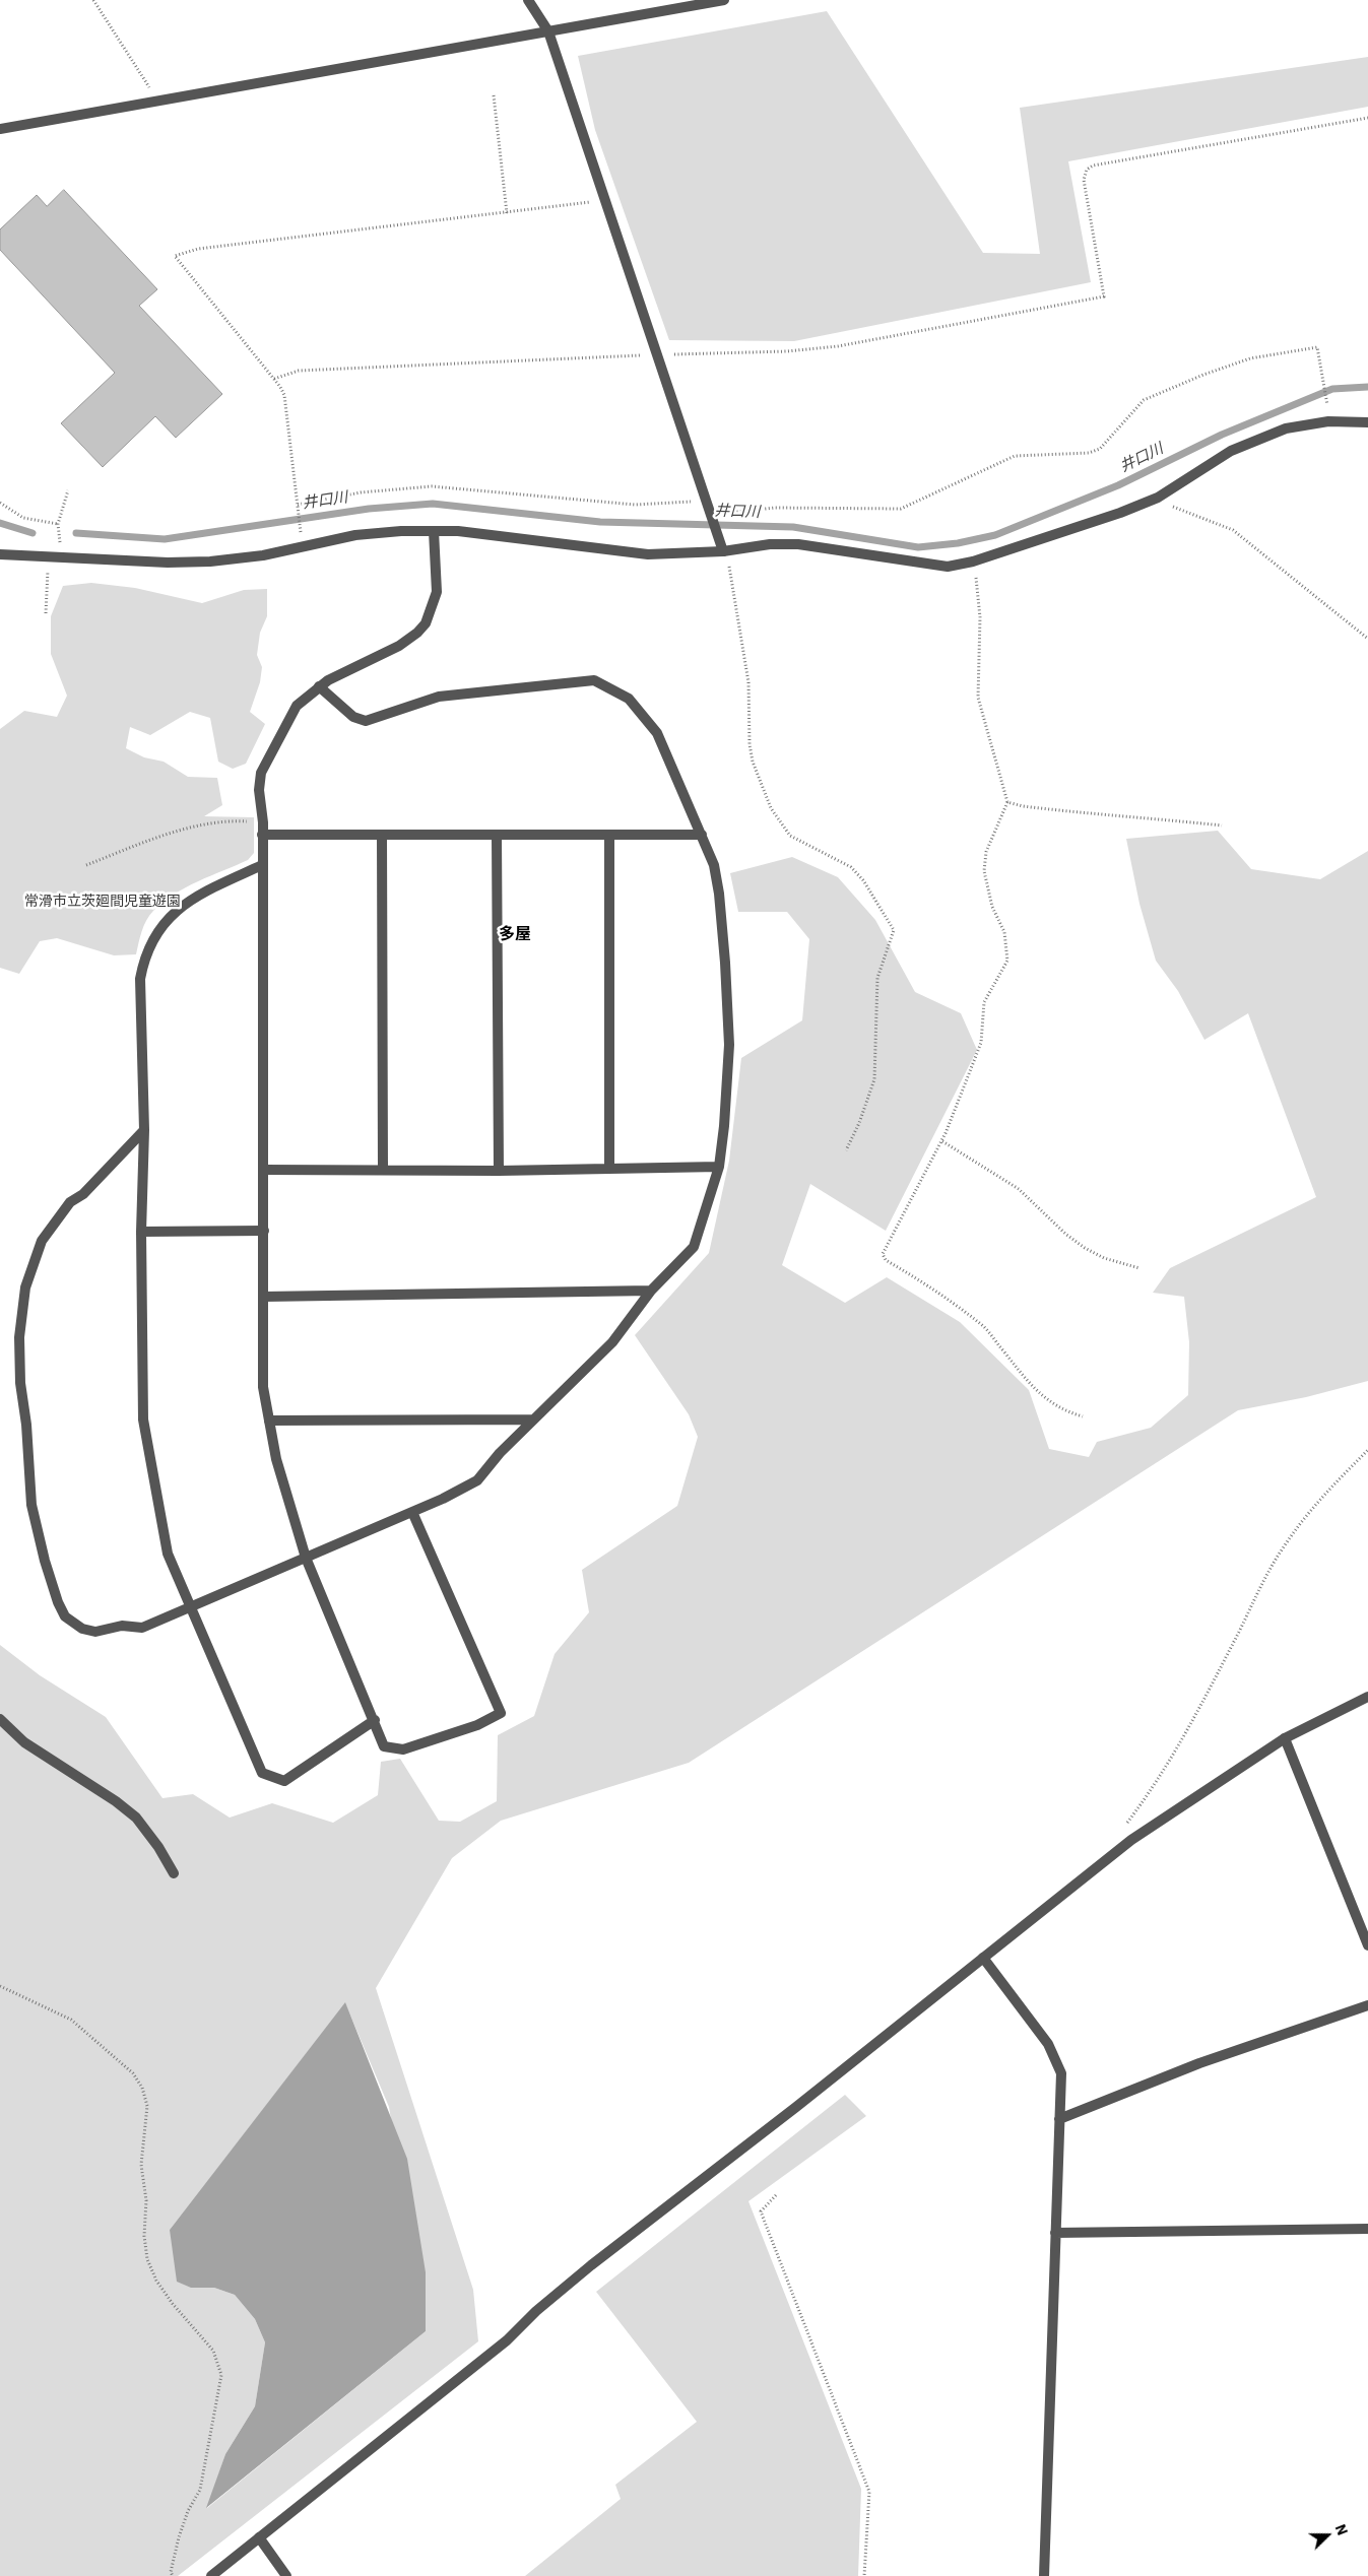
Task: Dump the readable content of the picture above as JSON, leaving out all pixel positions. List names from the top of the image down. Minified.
{"districts":["多屋"],"water":["井口川"],"parks":["常滑市立茨廻間児童遊園"],"north":"right"}
